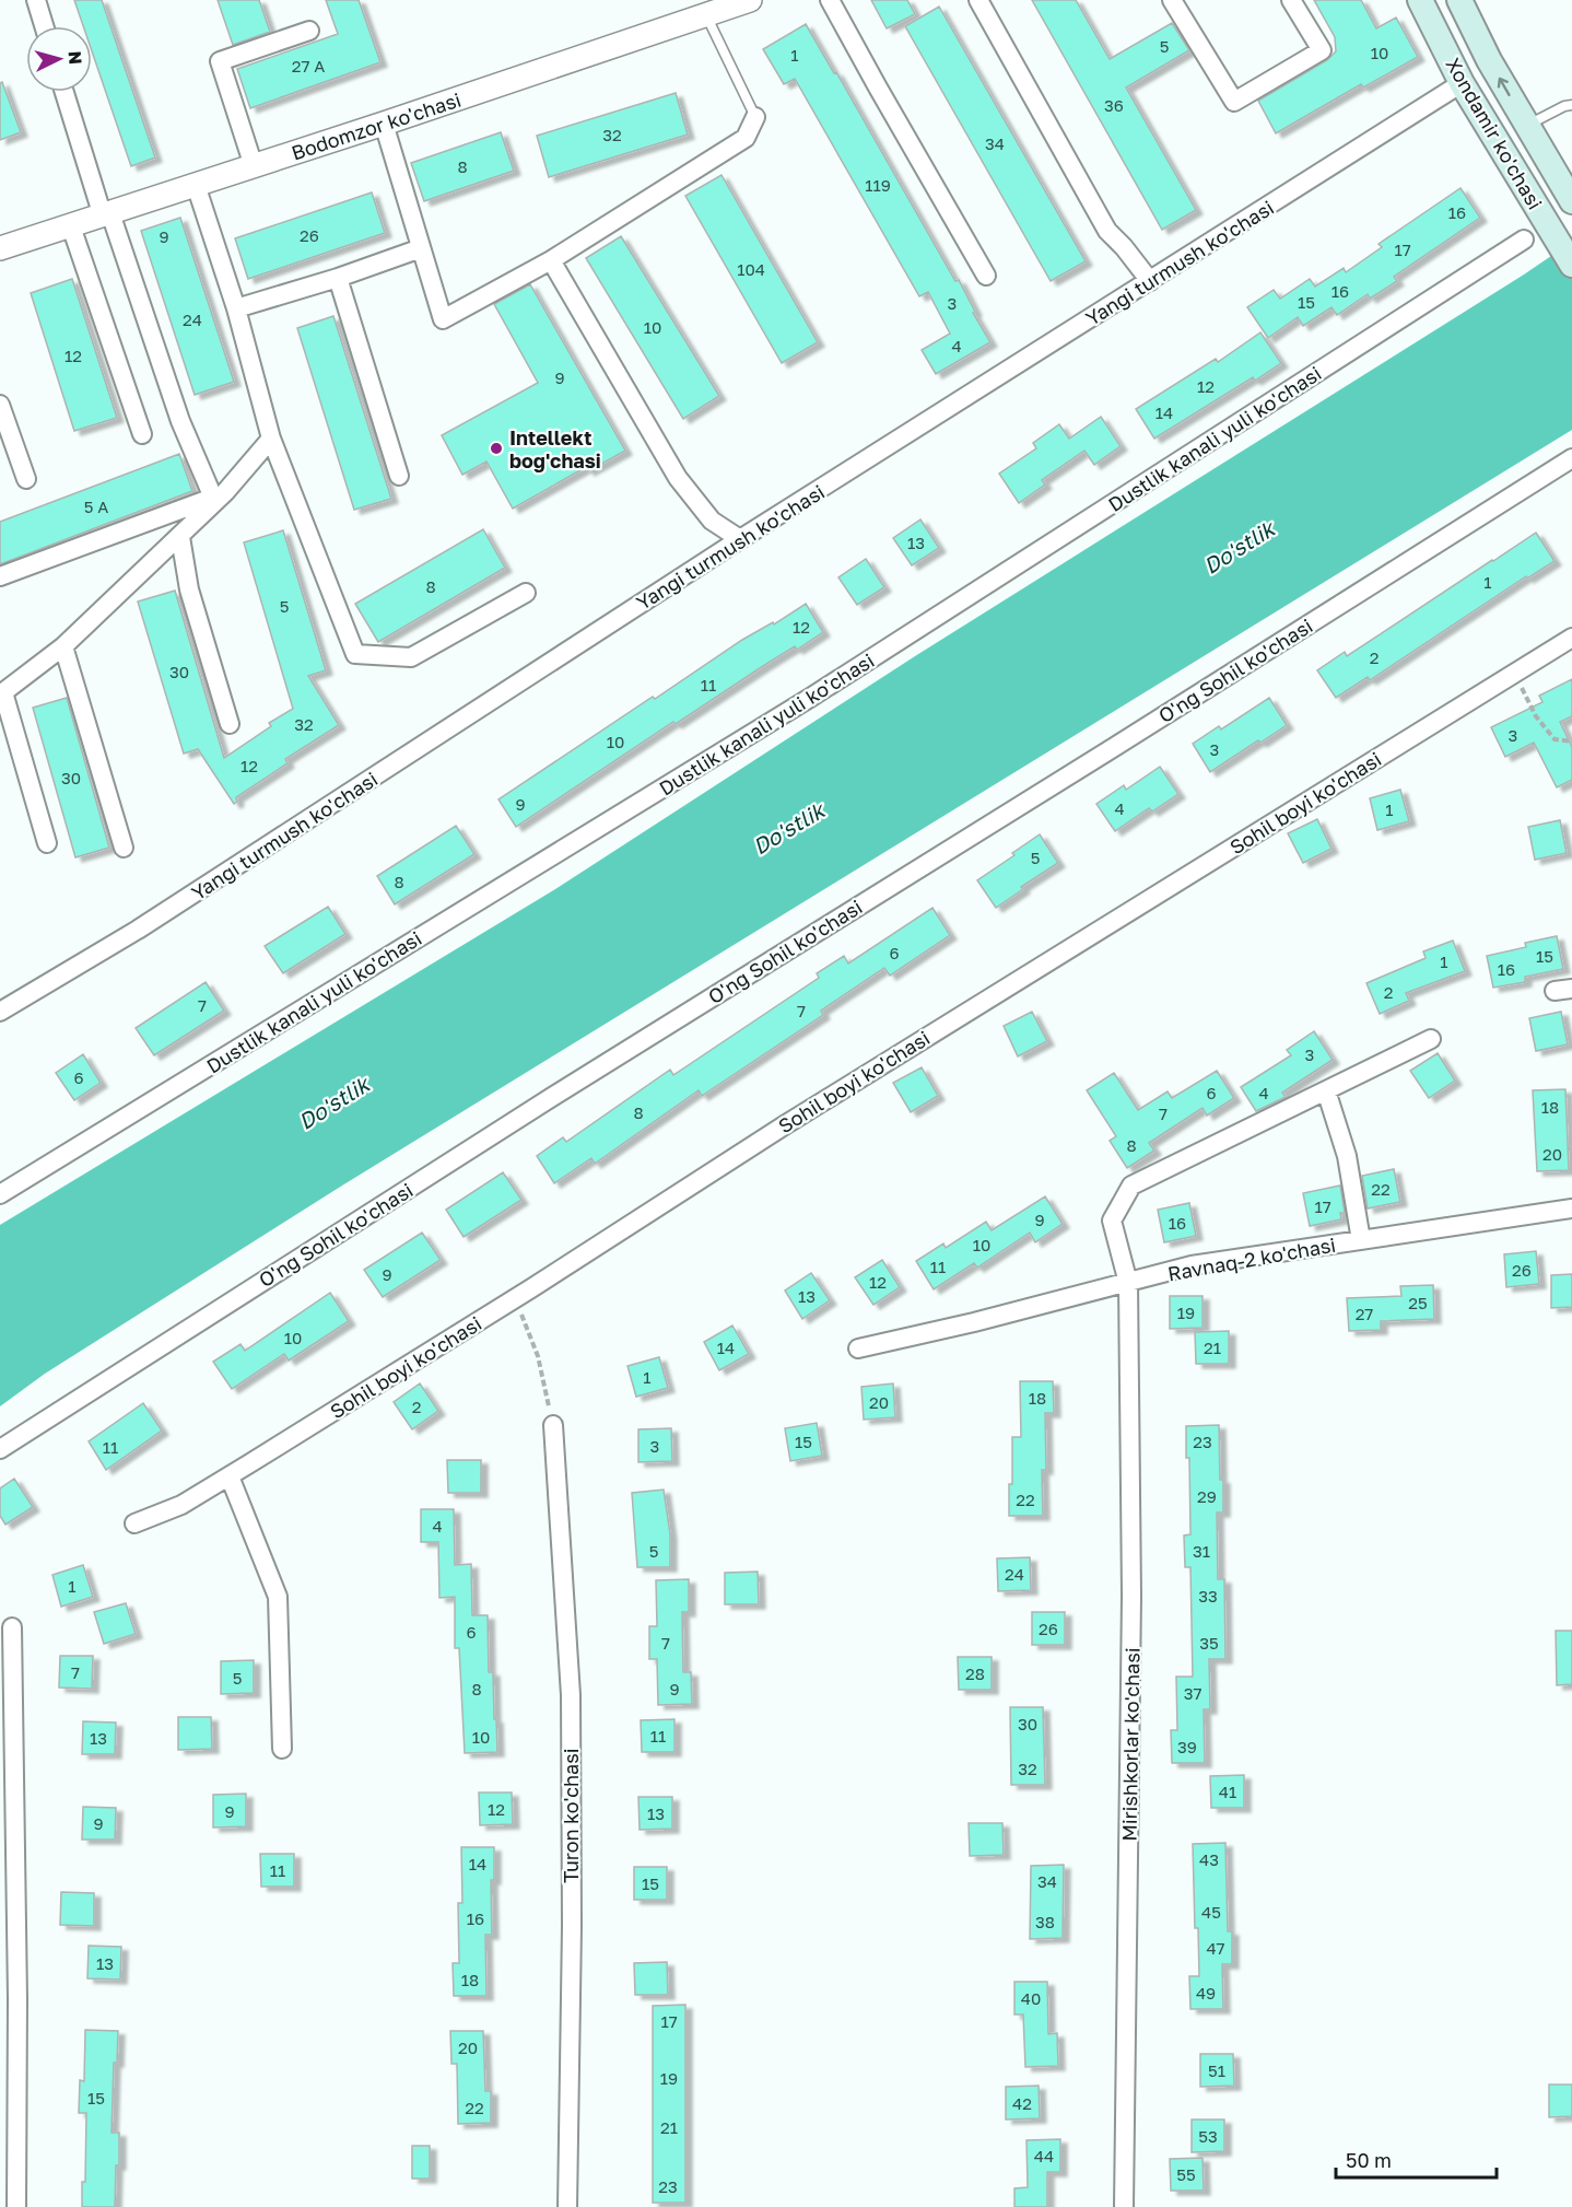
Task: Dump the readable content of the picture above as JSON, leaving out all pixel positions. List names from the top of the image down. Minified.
{"streets":{"main road":["Xondamir ko'chasi"],"street":["Bodomzor ko'chasi","Yangi turmush ko'chasi","Dustlik kanali yuli ko'chasi","O'ng Sohil ko'chasi","Sohil boyi ko'chasi","Ravnaq-2 ko'chasi","Mirishkorlar ko'chasi","Turon ko'chasi"]},"crossings":[["Xondamir ko'chasi","Yangi turmush ko'chasi"],["Ravnaq-2 ko'chasi","Mirishkorlar ko'chasi"]],"water":["Do'stlik"],"places":["Intellekt bog'chasi"],"house_numbers":["5","10","1","27 А","36","32","34","8","119","16","26","9","17","104","16","15","3","24","10","4","12","9","12","14","5 А","13","1","8","5","12","2","30","11","32","3","10","3","12","30","9","4","1","5","8","6","15","1","16","2","7","7","3","6","6","4","18","8","7","8","20","22","17","9","16","10","11","26","9","12","13","25","19","27","10","14","21","1","18","20","2","15","23","3","11","29","22","4","5","31","24","1","33","26","6","7","35","7","28","5","8","9","37","30","11","10","13","39","32","41","12","9","13","9","43","14","11","34","15","45","16","38","47","13","18","49","40","17","20","51","19","15","42","22","21","53","44","55","23"],"scale_bar":"50 m","north":"right"}
